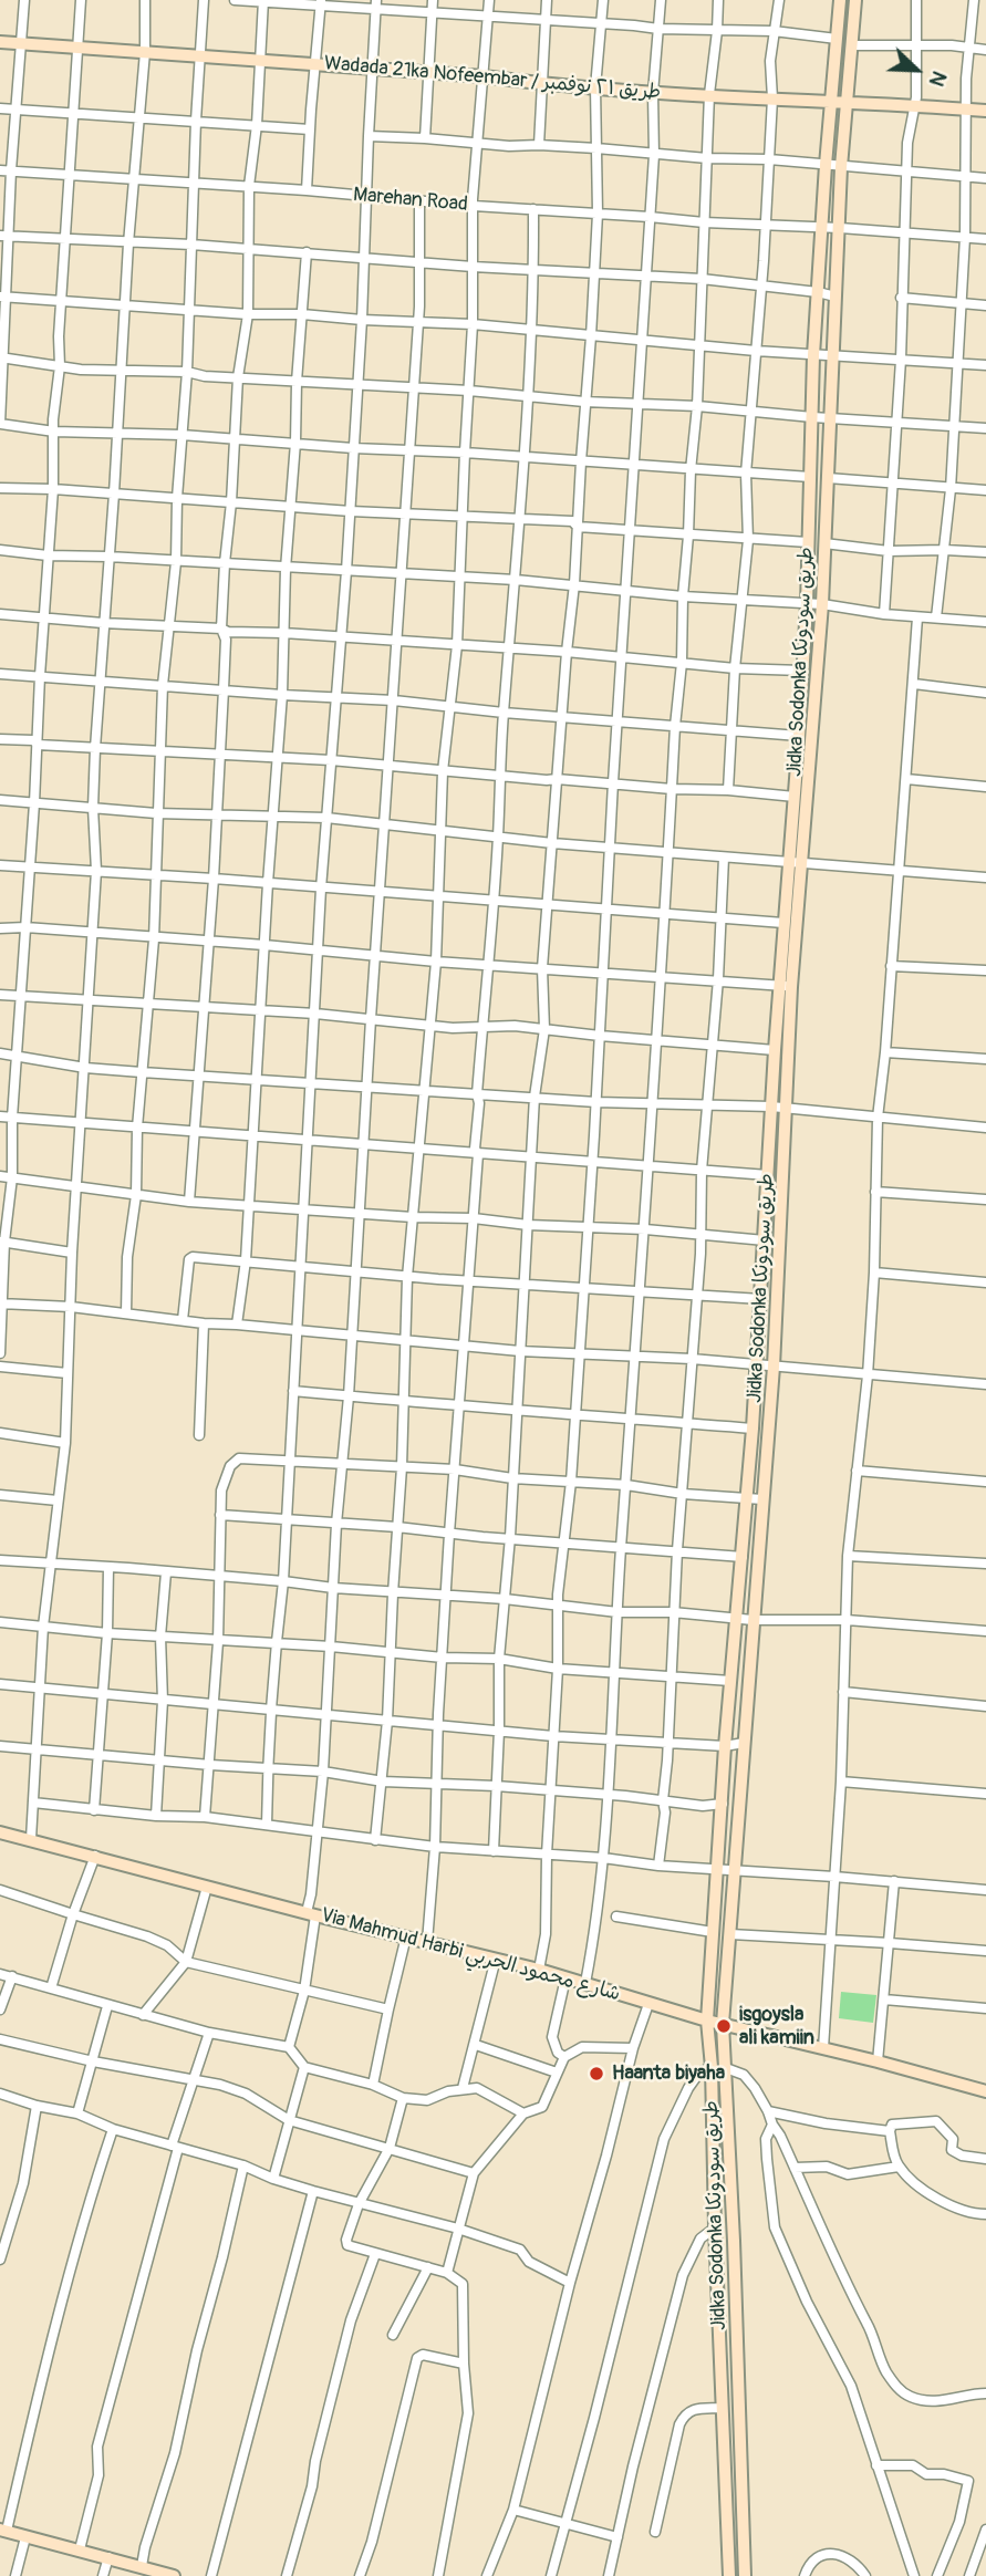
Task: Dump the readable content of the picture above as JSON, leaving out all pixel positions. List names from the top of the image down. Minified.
{"streets":{"main road":["Wadada 21ka Nofeembar / طريق ٢١ نوفمبر","Jidka Sodonka طريق سودونكا","Via Mahmud Harbi شارع محمود الحربي"],"street":["Marehan Road"]},"crossings":[["Wadada 21ka Nofeembar / طريق ٢١ نوفمبر","Jidka Sodonka طريق سودونكا"],["Marehan Road","Jidka Sodonka طريق سودونكا"],["Jidka Sodonka طريق سودونكا","Via Mahmud Harbi شارع محمود الحربي"]],"places":["isgoysla ali kamiin","Haanta biyaha"],"north":"bottom right"}
